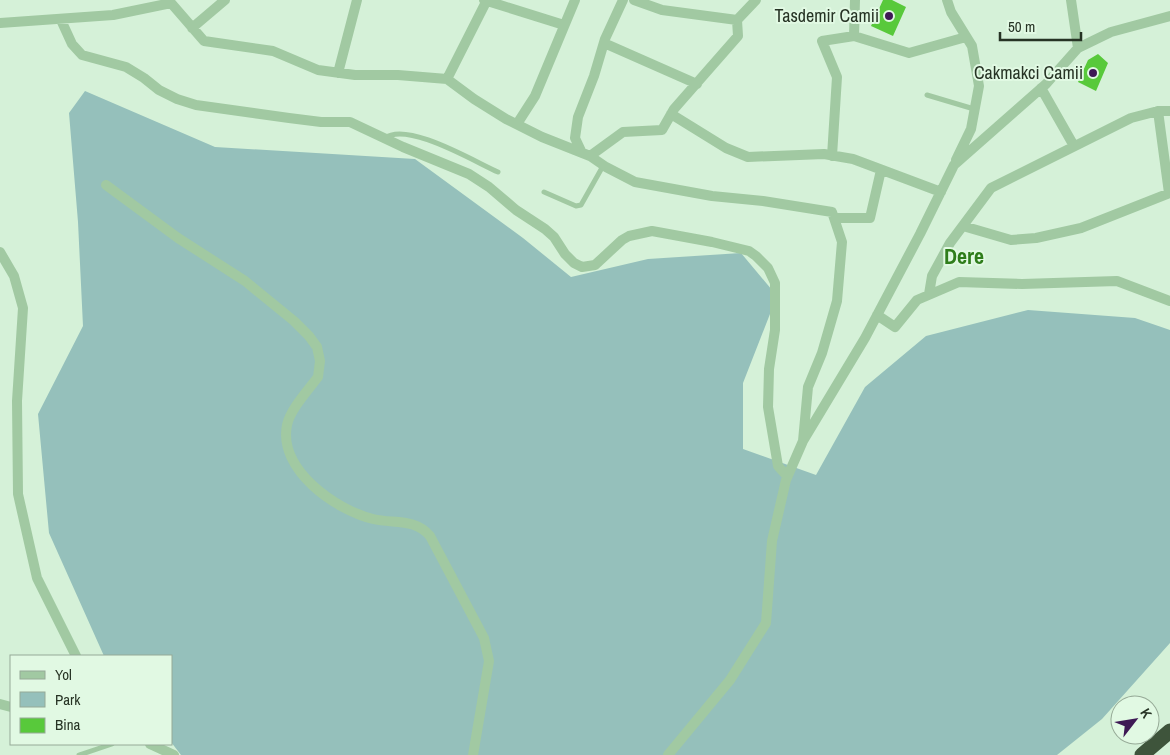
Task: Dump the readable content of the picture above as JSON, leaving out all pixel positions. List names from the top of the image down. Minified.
{"districts":["Dere"],"places":["Tasdemir Camii","Cakmakci Camii"],"legend":["Yol","Park","Bina"],"scale_bar":"50 m","north":"top right"}
